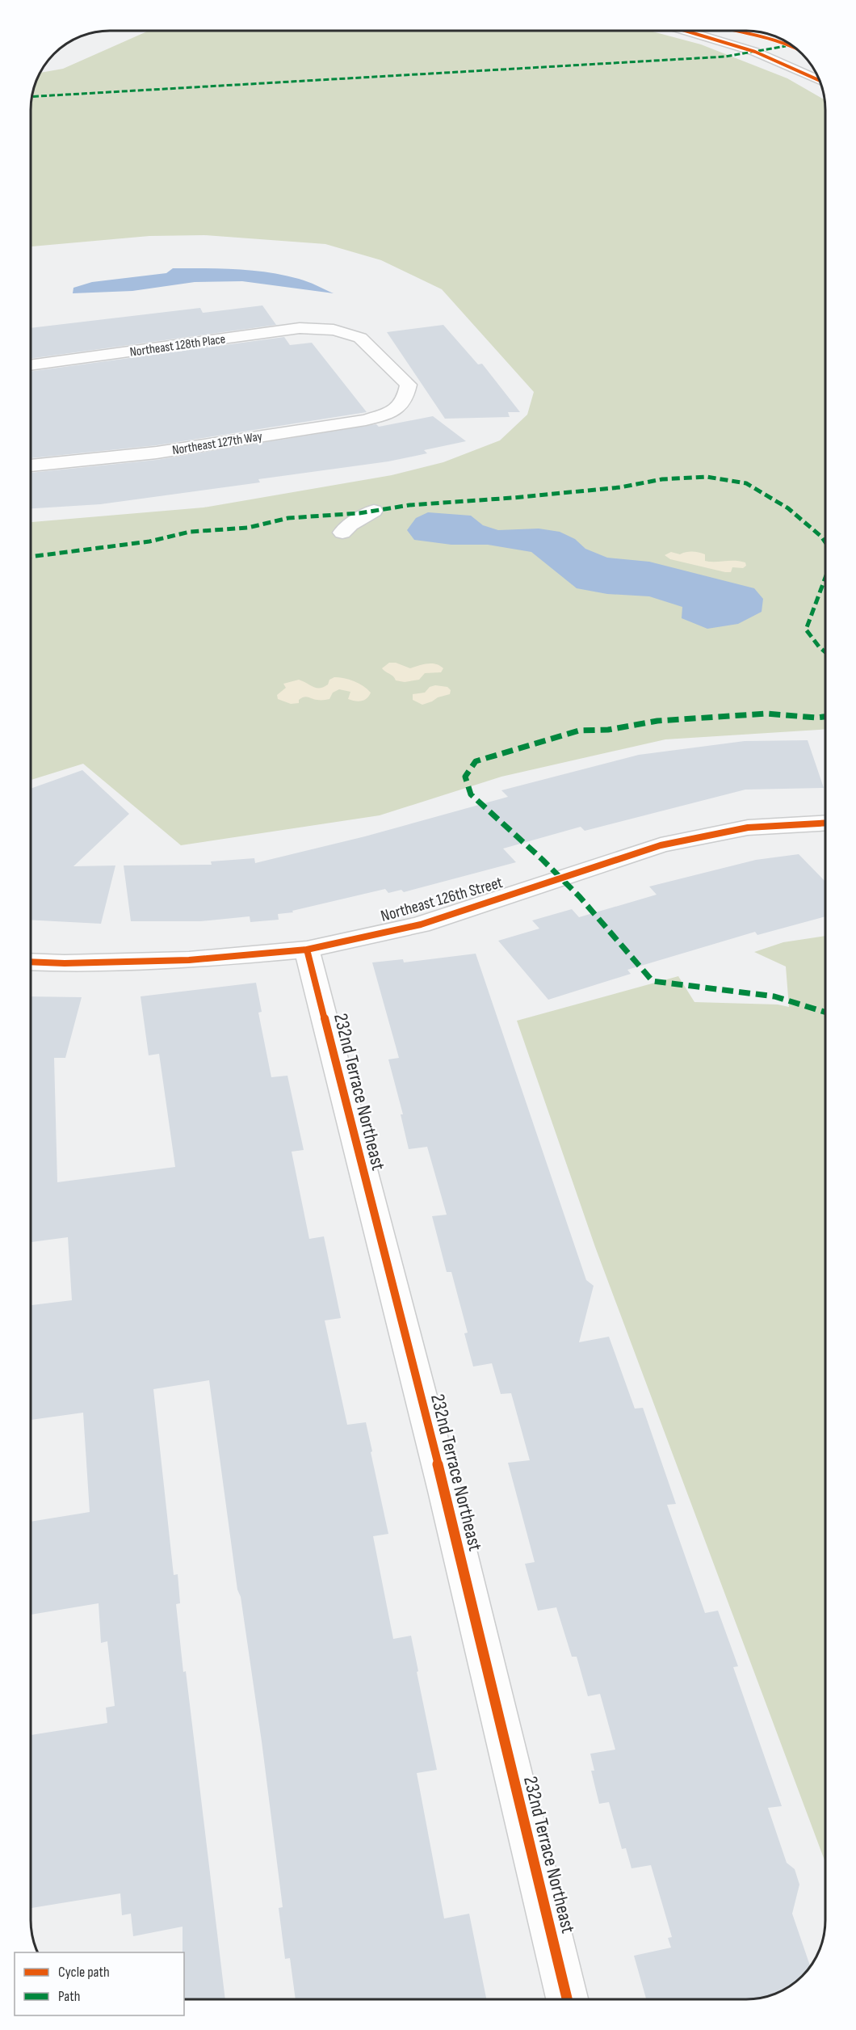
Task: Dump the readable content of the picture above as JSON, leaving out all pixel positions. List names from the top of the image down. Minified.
{"streets":{"street":["Northeast 128th Place","Northeast 127th Way","Northeast 126th Street","232nd Terrace Northeast"]},"crossings":[["Northeast 128th Place","Northeast 127th Way"],["Northeast 126th Street","232nd Terrace Northeast"]],"legend":["Cycle path","Path"]}
